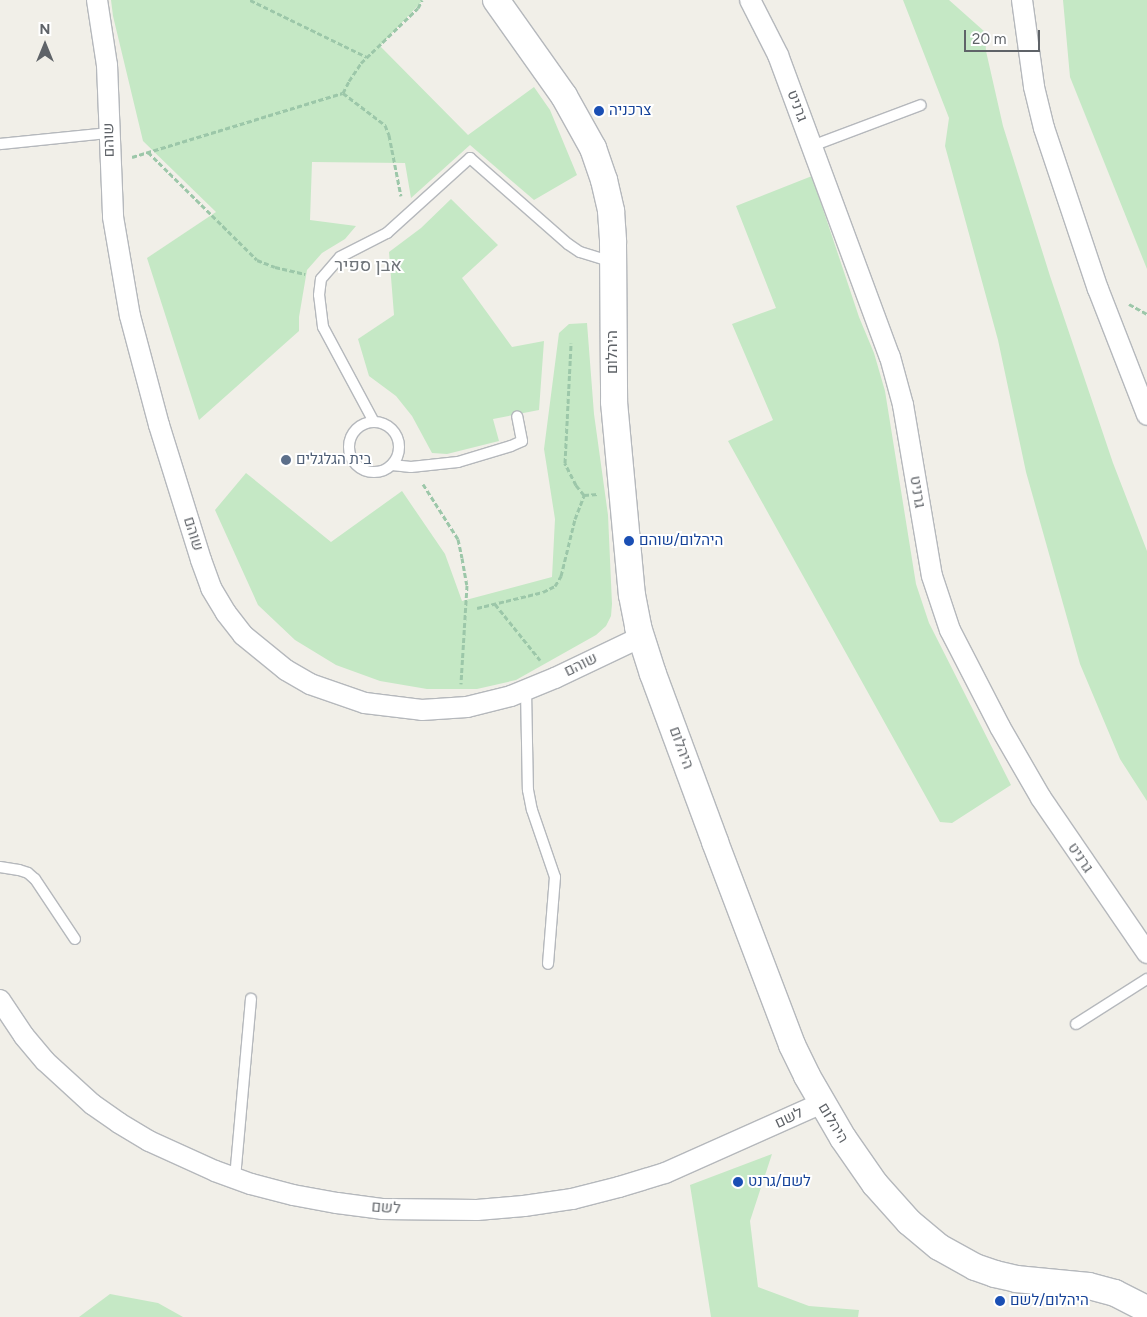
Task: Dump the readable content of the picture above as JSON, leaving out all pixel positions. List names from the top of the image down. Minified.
{"streets":{"street":["גרניט","שוהם","היהלום","לשם"]},"crossings":[["שוהם","היהלום"],["היהלום","לשם"]],"districts":["אבן ספיר"],"places":["צרכניה","בית הגלגלים","היהלום/שוהם","לשם/גרנט","היהלום/לשם"],"scale_bar":"20 m","north":"top"}
